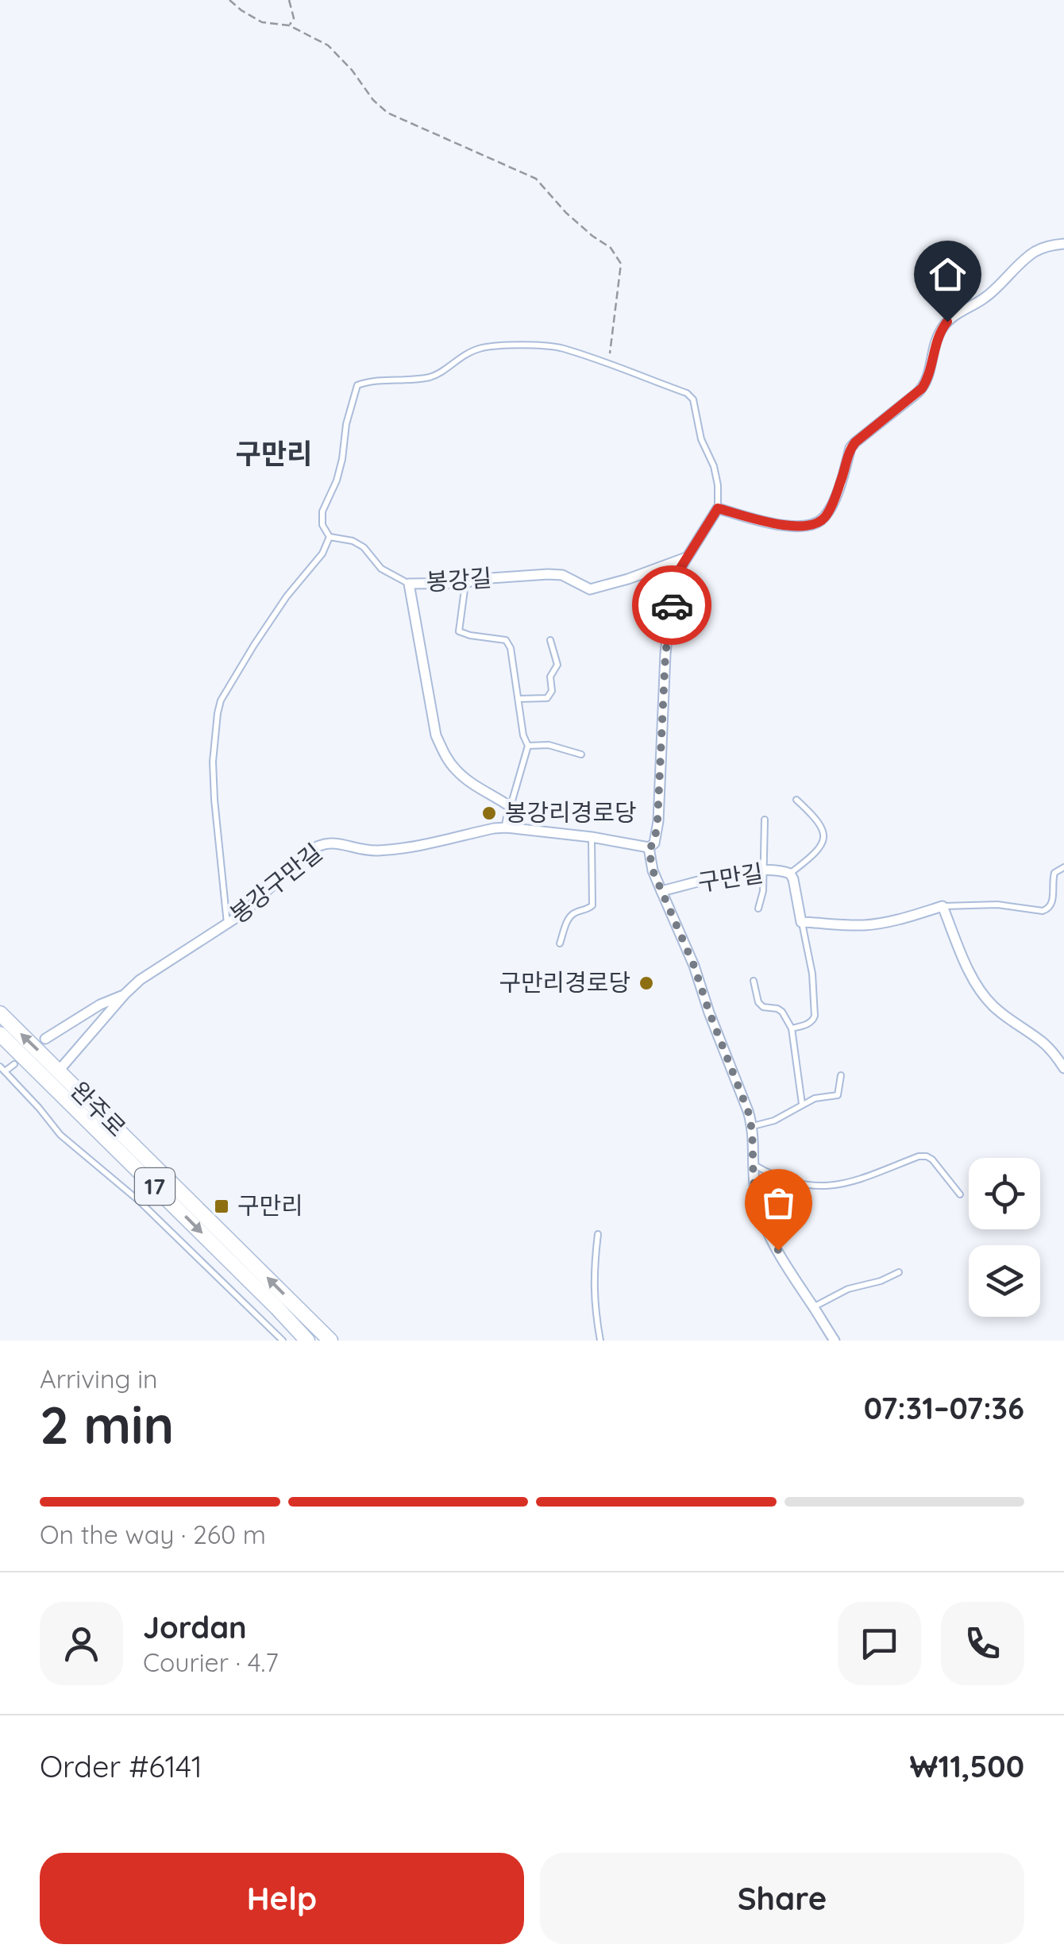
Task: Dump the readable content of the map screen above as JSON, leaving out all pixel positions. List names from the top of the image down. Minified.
{"streets":{"main road":["완주로","17"],"street":["봉강길","구만길","봉강구만길"]},"crossings":[["봉강구만길","완주로"]],"districts":["구만리"],"places":{"other":["봉강리경로당","구만리경로당"],"transit":["구만리"]},"page":{"heading":["2 min","Arriving in","07:31–07:36"],"panel":["Jordan","Courier · 4.7","Order #6141","₩11,500"],"bar":"On the way · 260 m","buttons":["Help","Share"]}}
